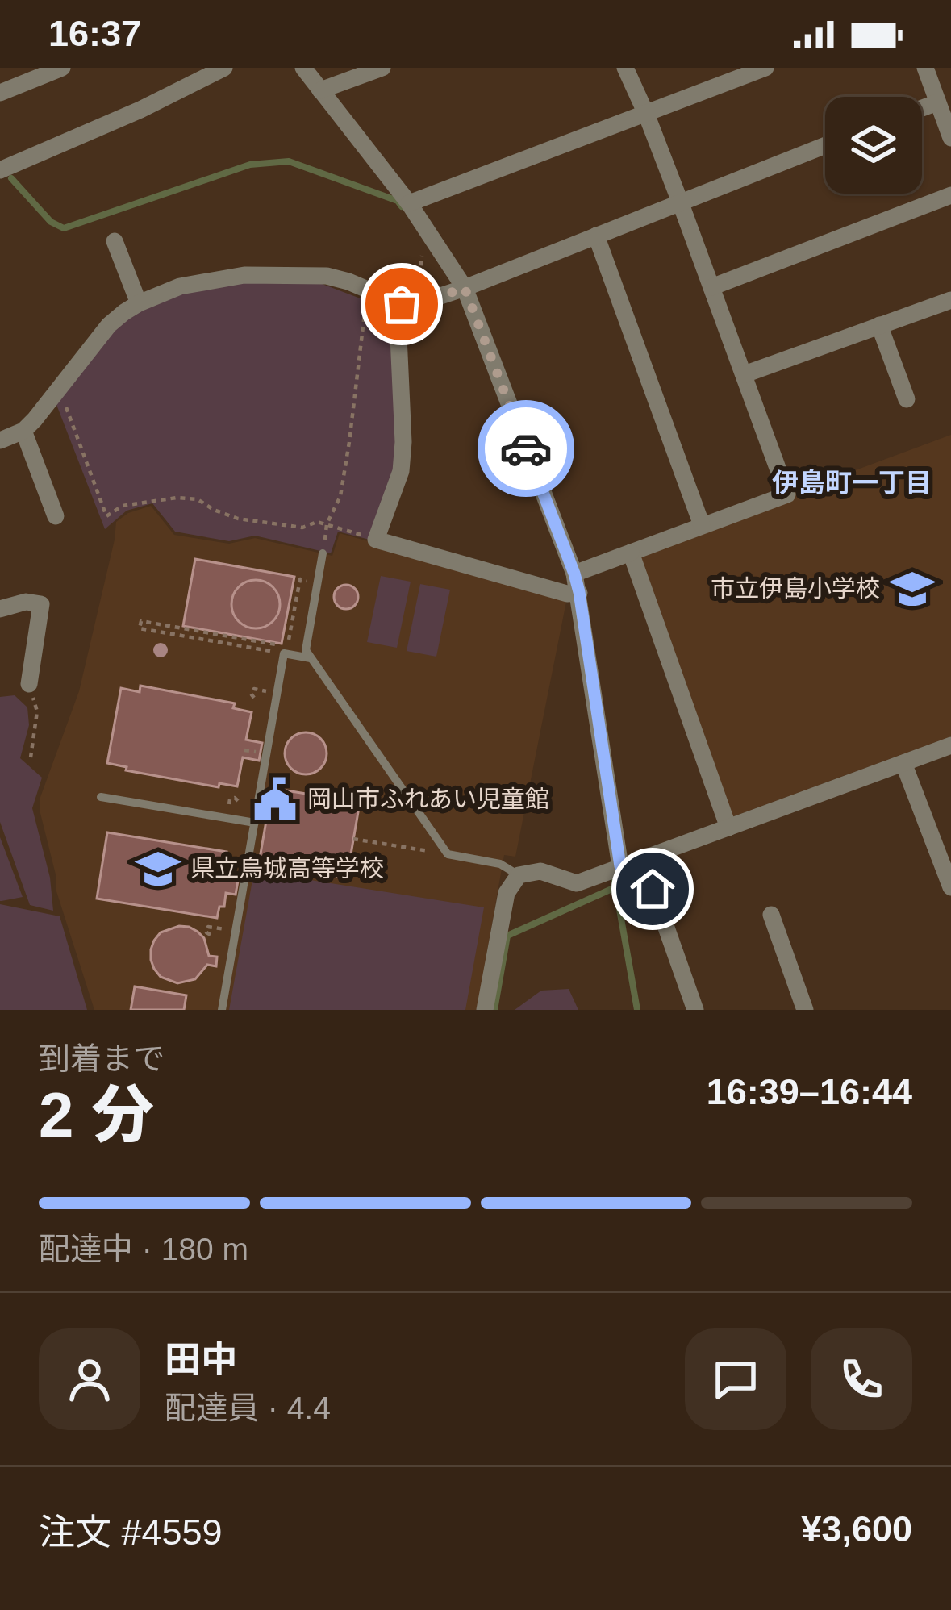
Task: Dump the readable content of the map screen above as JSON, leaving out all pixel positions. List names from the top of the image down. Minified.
{"districts":["伊島町一丁目"],"places":{"school or university":["市立伊島小学校","県立烏城高等学校"],"public building":["岡山市ふれあい児童館"]},"page":{"status":"16:37","heading":["2 分","到着まで","16:39–16:44"],"panel":["田中","配達員 · 4.4","注文 #4559","¥3,600"],"bar":"配達中 · 180 m"}}
